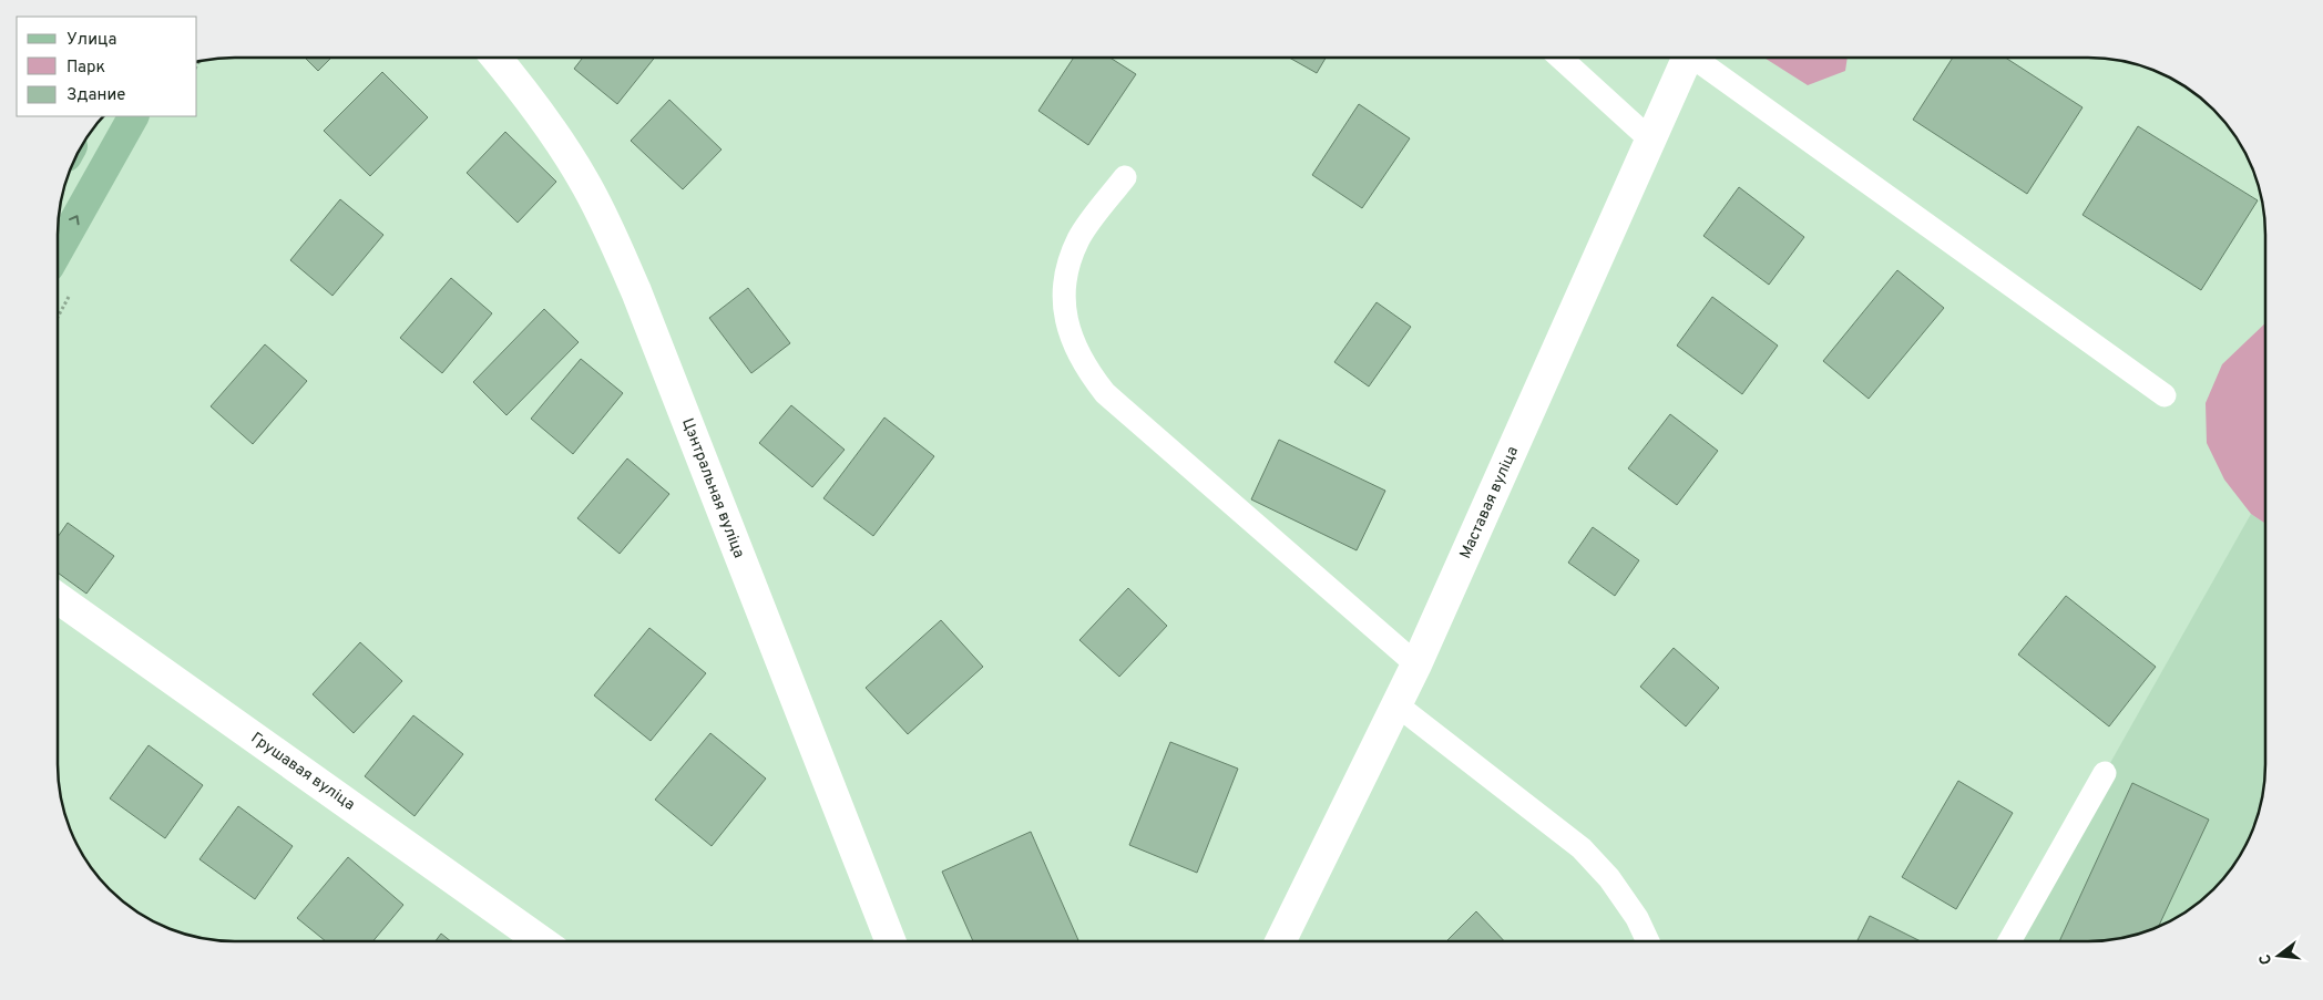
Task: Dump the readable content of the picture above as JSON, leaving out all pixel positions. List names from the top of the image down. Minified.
{"streets":{"street":["Цэнтральная вуліца","Маставая вуліца","Грушавая вуліца"]},"legend":["Улица","Парк","Здание"],"north":"left"}
